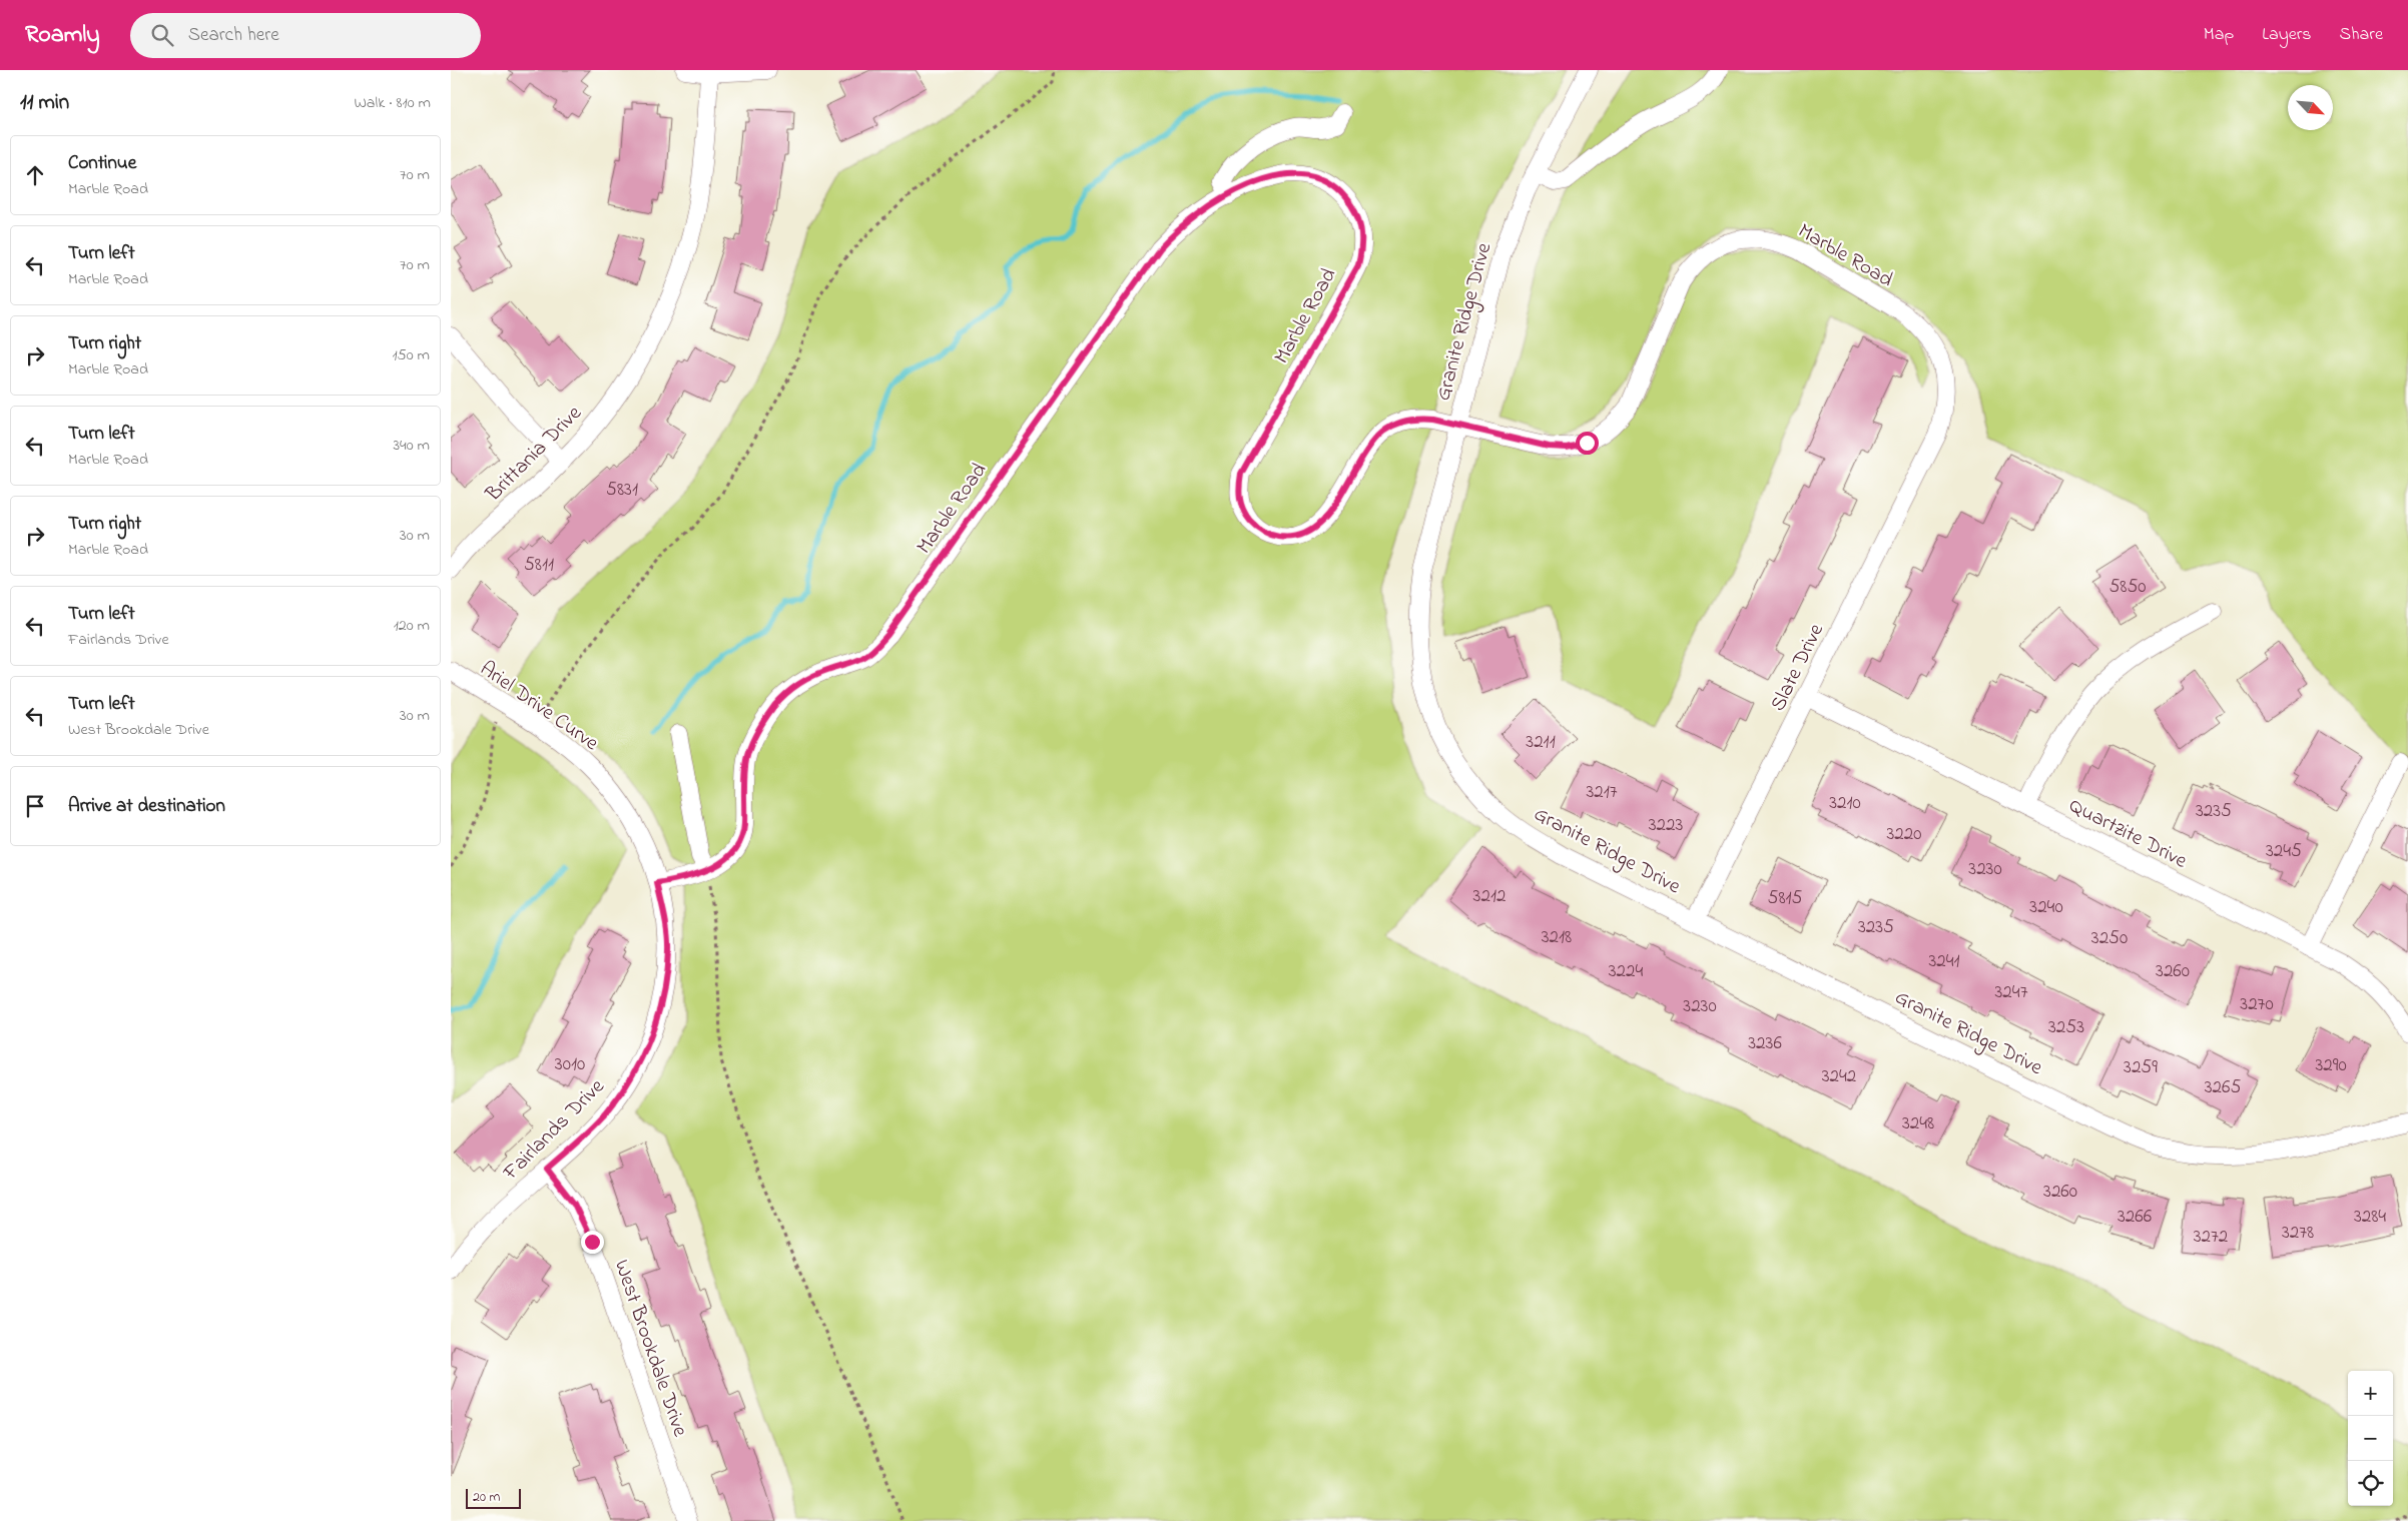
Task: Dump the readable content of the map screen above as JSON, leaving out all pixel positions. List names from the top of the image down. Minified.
{"streets":{"street":["Marble Road","Granite Ridge Drive","Brittania Drive","Slate Drive","Ariel Drive Curve","Quartzite Drive","Fairlands Drive","West Brookdale Drive"]},"crossings":[["Marble Road","Granite Ridge Drive"],["Marble Road","Slate Drive"],["Marble Road","Ariel Drive Curve"],["Marble Road","Fairlands Drive"],["Granite Ridge Drive","Slate Drive"],["Slate Drive","Quartzite Drive"],["Ariel Drive Curve","Fairlands Drive"],["Fairlands Drive","West Brookdale Drive"]],"house_numbers":["5831","5811","5850","3211","3217","3210","3235","3223","3220","3245","3230","3212","5815","3240","3235","3218","3250","3241","3224","3260","3247","3270","3230","3253","3236","3010","3290","3259","3242","3265","3248","3260","3266","3284","3278","3272"],"scale_bar":"20 m","north":"bottom right","page":{"header":"Roamly","search":"Search here","nav":["Map","Layers","Share"],"heading":["11 min","Walk · 810 m"],"list":[["Continue","Marble Road","70 m"],["Turn left","Marble Road","70 m"],["Turn right","Marble Road","150 m"],["Turn left","Marble Road","340 m"],["Turn right","Marble Road","30 m"],["Turn left","Fairlands Drive","120 m"],["Turn left","West Brookdale Drive","30 m"],"Arrive at destination"],"map_buttons":["+","−"],"scale":"20 m"}}
